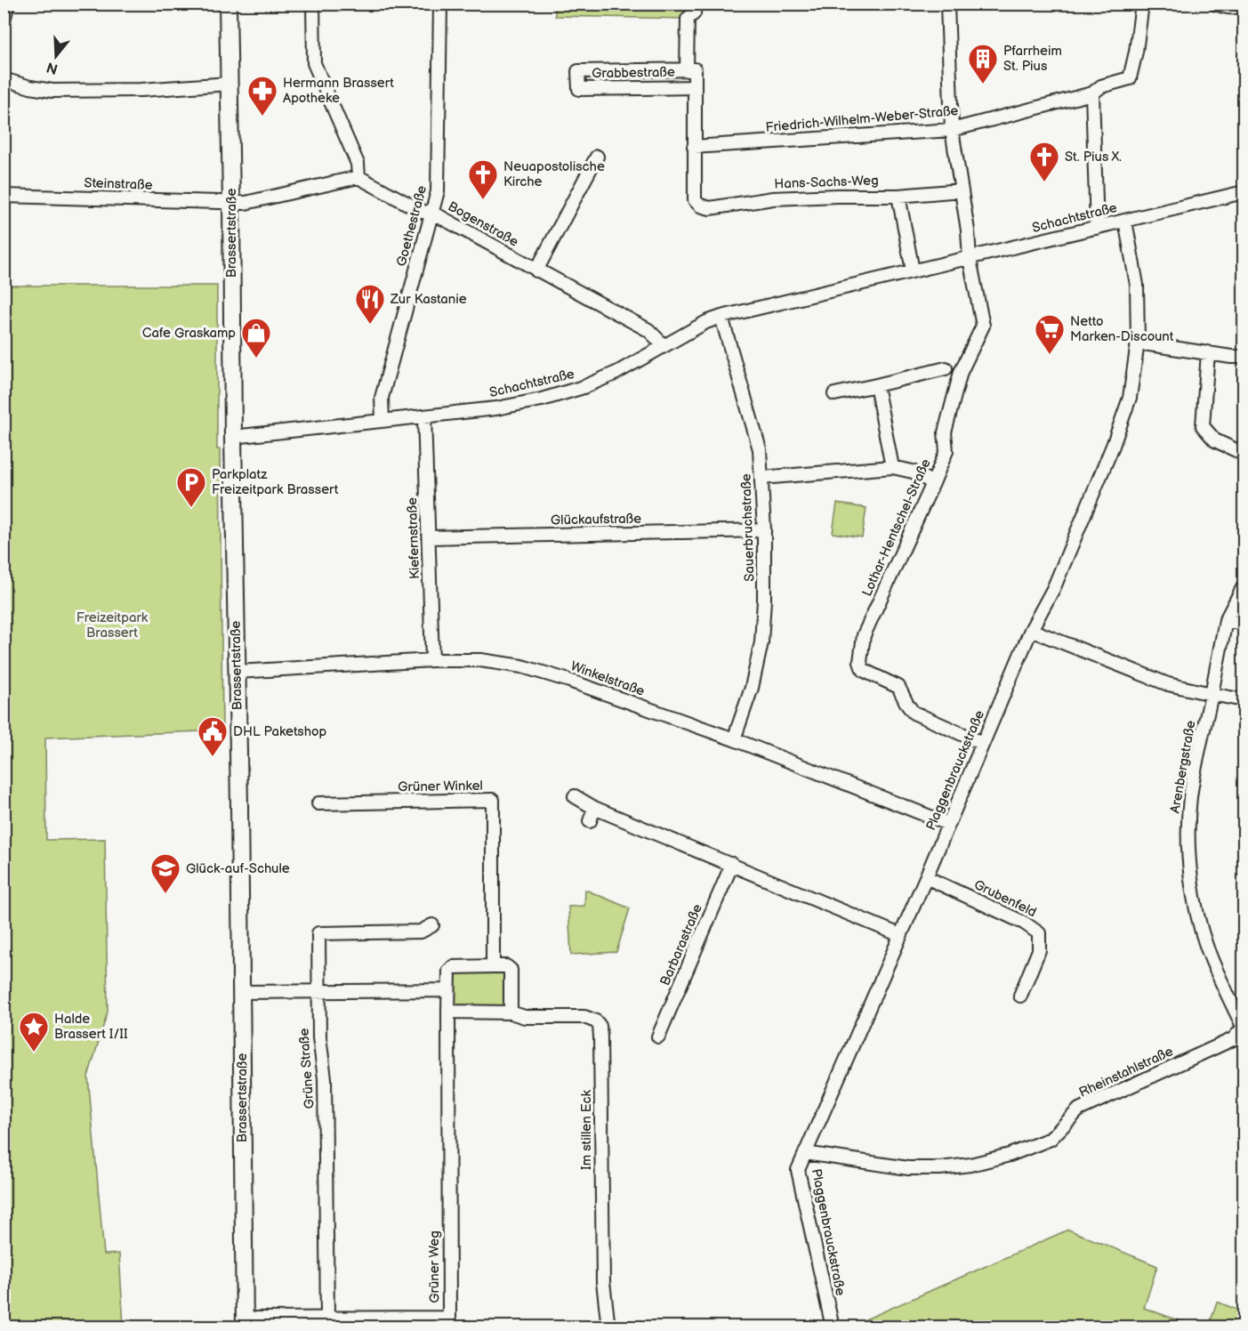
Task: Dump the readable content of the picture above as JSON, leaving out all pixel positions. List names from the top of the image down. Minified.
{"streets":{"main road":["Brassertstraße"],"street":["Grabbestraße","Friedrich-Wilhelm-Weber-Straße","Hans-Sachs-Weg","Steinstraße","Schachtstraße","Bogenstraße","Goethestraße","Glückaufstraße","Sauerbruchstraße","Lothar-Hentschel-Straße","Kiefernstraße","Winkelstraße","Arenbergstraße","Plaggenbrauckstraße","Grüner Winkel","Grubenfeld","Barbarastraße","Grüne Straße","Rheinstahlstraße","Im stillen Eck","Grüner Weg"]},"crossings":[["Friedrich-Wilhelm-Weber-Straße","Hans-Sachs-Weg"],["Friedrich-Wilhelm-Weber-Straße","Lothar-Hentschel-Straße"],["Hans-Sachs-Weg","Lothar-Hentschel-Straße"],["Steinstraße","Brassertstraße"],["Schachtstraße","Bogenstraße"],["Schachtstraße","Goethestraße"],["Schachtstraße","Brassertstraße"],["Schachtstraße","Sauerbruchstraße"],["Schachtstraße","Lothar-Hentschel-Straße"],["Schachtstraße","Kiefernstraße"],["Schachtstraße","Plaggenbrauckstraße"],["Bogenstraße","Goethestraße"],["Brassertstraße","Winkelstraße"],["Brassertstraße","Grüner Weg"],["Glückaufstraße","Sauerbruchstraße"],["Glückaufstraße","Kiefernstraße"],["Sauerbruchstraße","Winkelstraße"],["Lothar-Hentschel-Straße","Plaggenbrauckstraße"],["Kiefernstraße","Winkelstraße"],["Winkelstraße","Plaggenbrauckstraße"],["Arenbergstraße","Rheinstahlstraße"],["Plaggenbrauckstraße","Grubenfeld"],["Plaggenbrauckstraße","Rheinstahlstraße"],["Grüner Winkel","Grüner Weg"],["Grüne Straße","Grüner Weg"]],"parks":["Freizeitpark Brassert"],"places":{"building":["Pfarrheim St. Pius"],"pharmacy":["Hermann Brassert Apotheke"],"church":["St. Pius X.","Neuapostolische Kirche"],"restaurant":["Zur Kastanie"],"supermarket":["Netto Marken-Discount"],"shop":["Cafe Graskamp"],"parking":["Parkplatz Freizeitpark Brassert"],"public building":["DHL Paketshop"],"school or university":["Glück-auf-Schule"],"place":["Halde Brassert I/II"]},"north":"bottom"}
